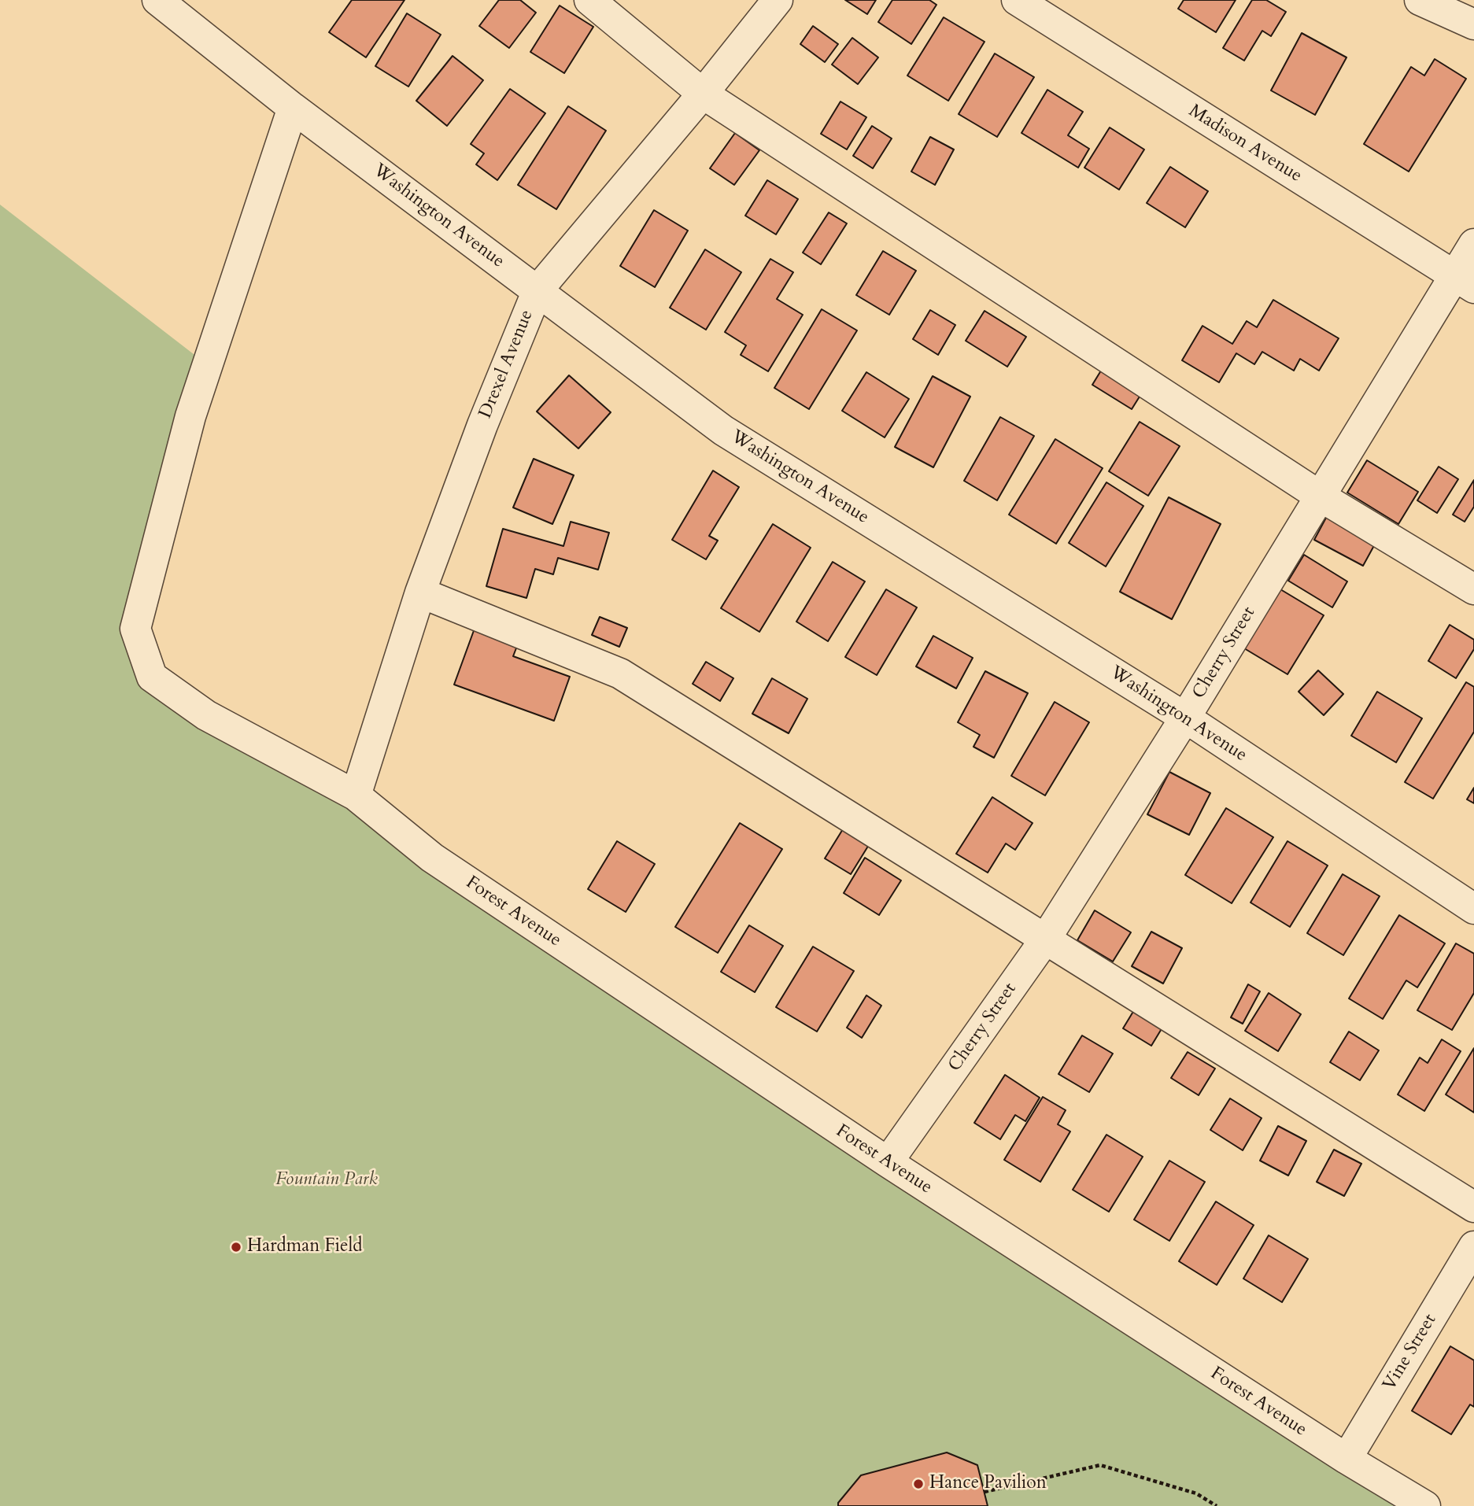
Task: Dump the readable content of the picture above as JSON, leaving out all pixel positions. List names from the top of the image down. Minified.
{"streets":{"street":["Madison Avenue","Washington Avenue","Drexel Avenue","Cherry Street","Forest Avenue","Vine Street"]},"crossings":[["Madison Avenue","Cherry Street"],["Washington Avenue","Drexel Avenue"],["Washington Avenue","Cherry Street"],["Washington Avenue","Forest Avenue"],["Drexel Avenue","Forest Avenue"],["Cherry Street","Forest Avenue"],["Forest Avenue","Vine Street"]],"parks":["Fountain Park"],"places":["Hardman Field","Hance Pavilion"]}
